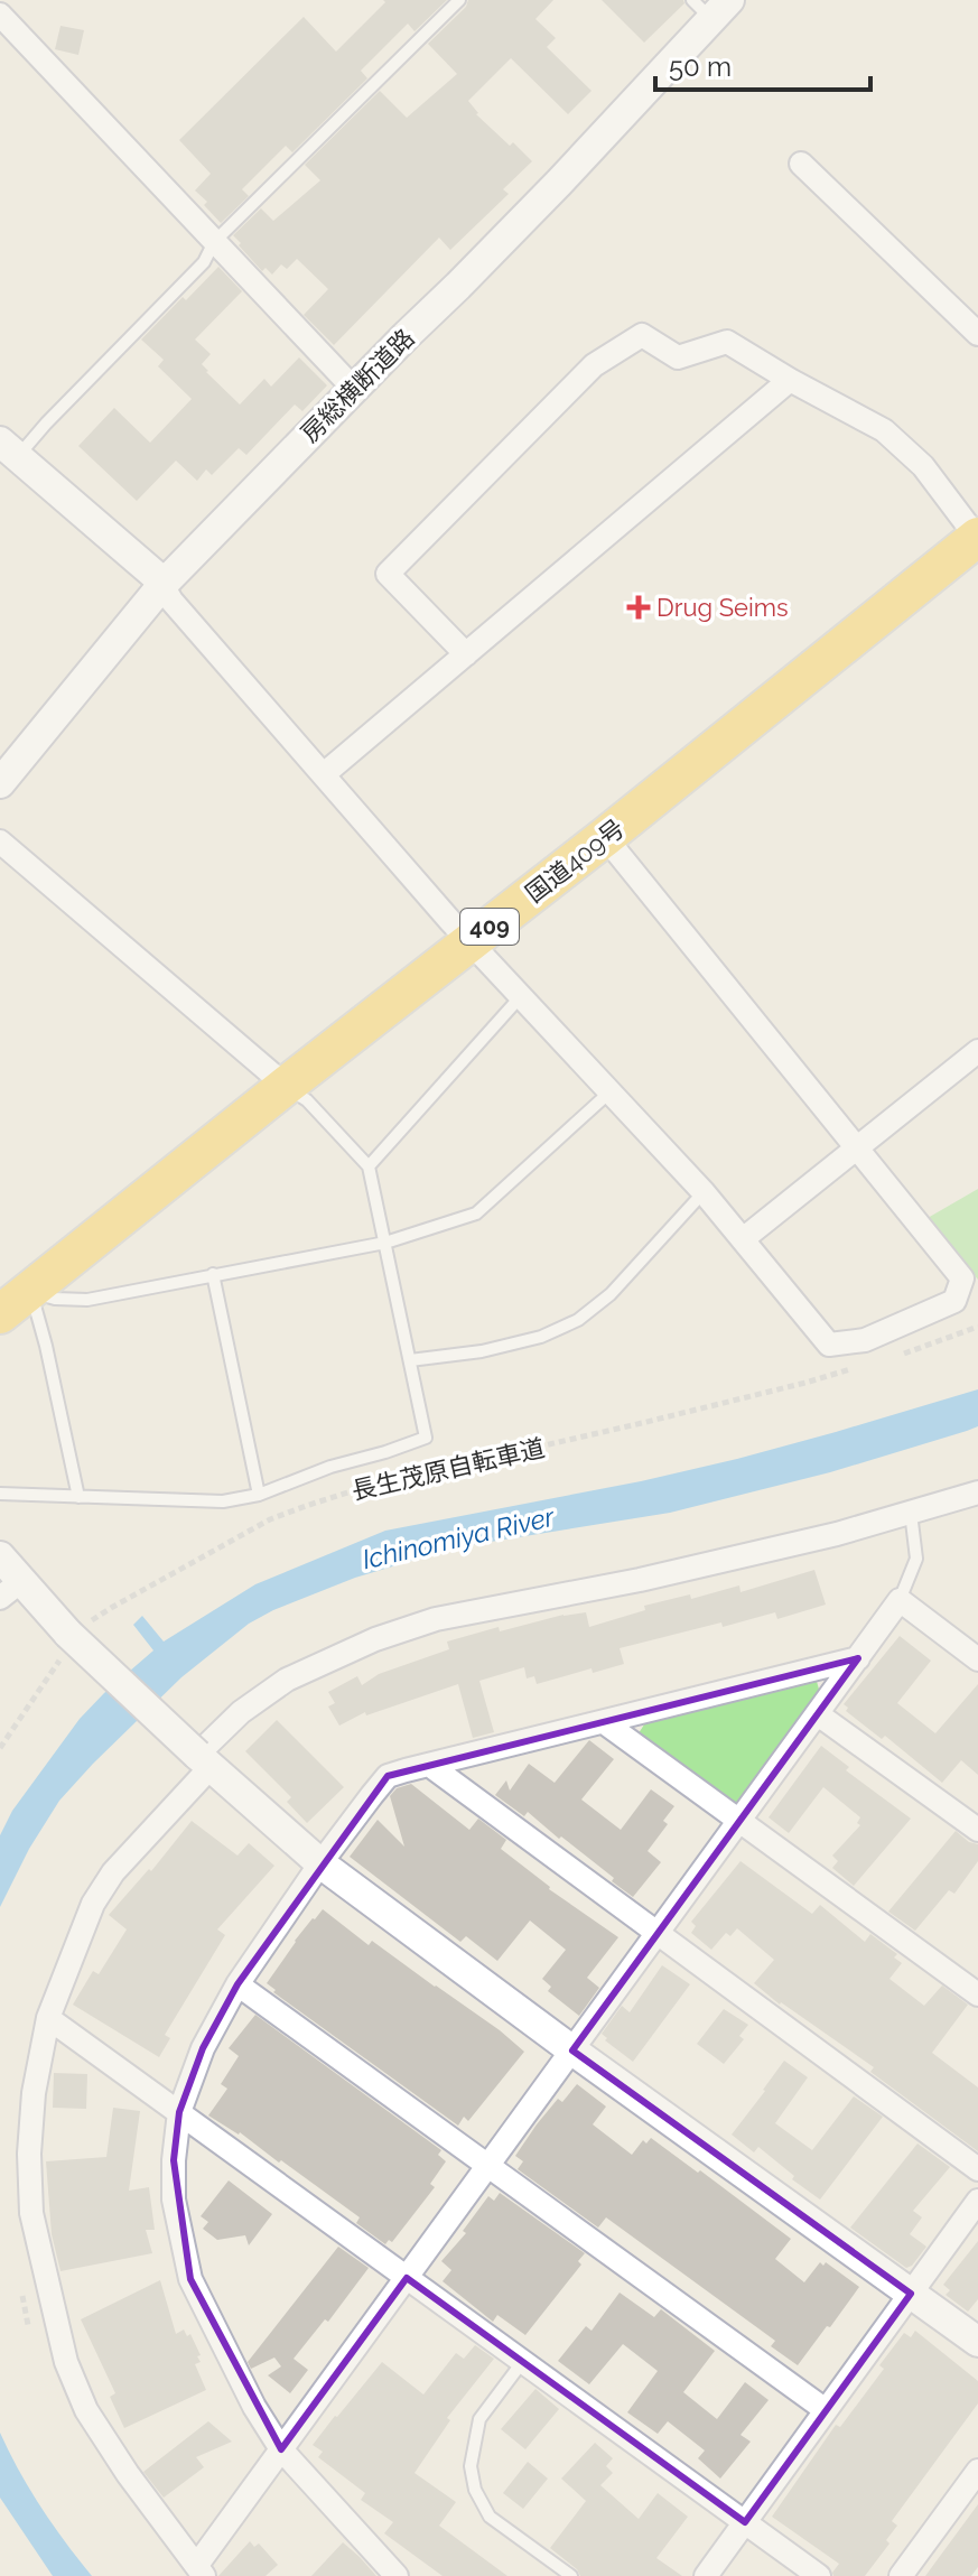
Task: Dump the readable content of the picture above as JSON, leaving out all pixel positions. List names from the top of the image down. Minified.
{"streets":{"highway":["国道409号","409"],"street":["房総横断道路"],"path":["長生茂原自転車道"]},"water":["Ichinomiya River"],"places":{"health":["Drug Seims"]},"scale_bar":"50 m"}
